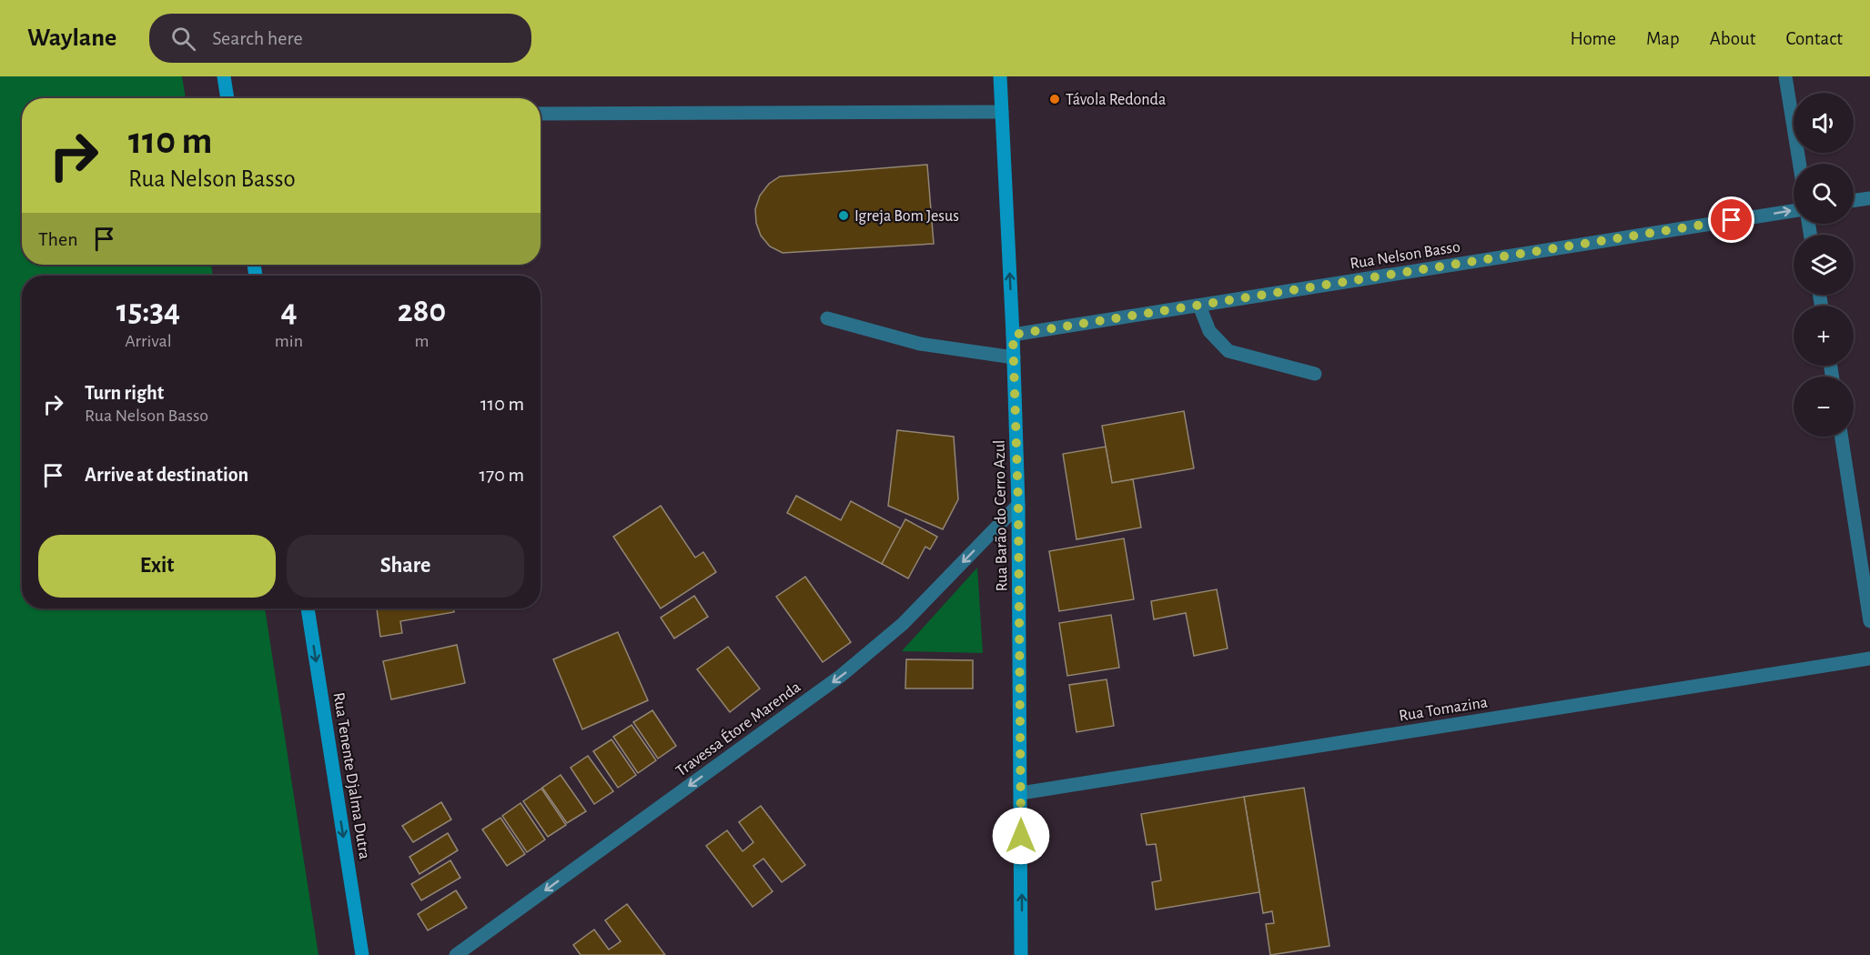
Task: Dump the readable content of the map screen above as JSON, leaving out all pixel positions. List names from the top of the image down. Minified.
{"streets":{"main road":["Rua Barão do Cerro Azul","Rua Tenente Djalma Dutra"],"street":["Rua Nelson Basso","Rua Tomazina","Travessa Étore Marenda"]},"crossings":[["Rua Nelson Basso","Rua Barão do Cerro Azul"],["Rua Barão do Cerro Azul","Rua Tomazina"],["Rua Barão do Cerro Azul","Travessa Étore Marenda"]],"one_way":["Rua Nelson Basso","Rua Barão do Cerro Azul","Travessa Étore Marenda","Rua Tenente Djalma Dutra"],"places":["Távola Redonda","Igreja Bom Jesus"],"page":{"header":"Waylane","search":"Search here","nav":["Home","Map","About","Contact"],"map_buttons":["+","−"],"turn":["110 m","Rua Nelson Basso"],"then":"Then","eta":["15:34","Arrival","4","min","280","m"],"list":[{"name":"Turn right","note":"Rua Nelson Basso","value":"110 m"},{"name":"Arrive at destination","value":"170 m"}],"buttons":["Exit","Share"]}}
